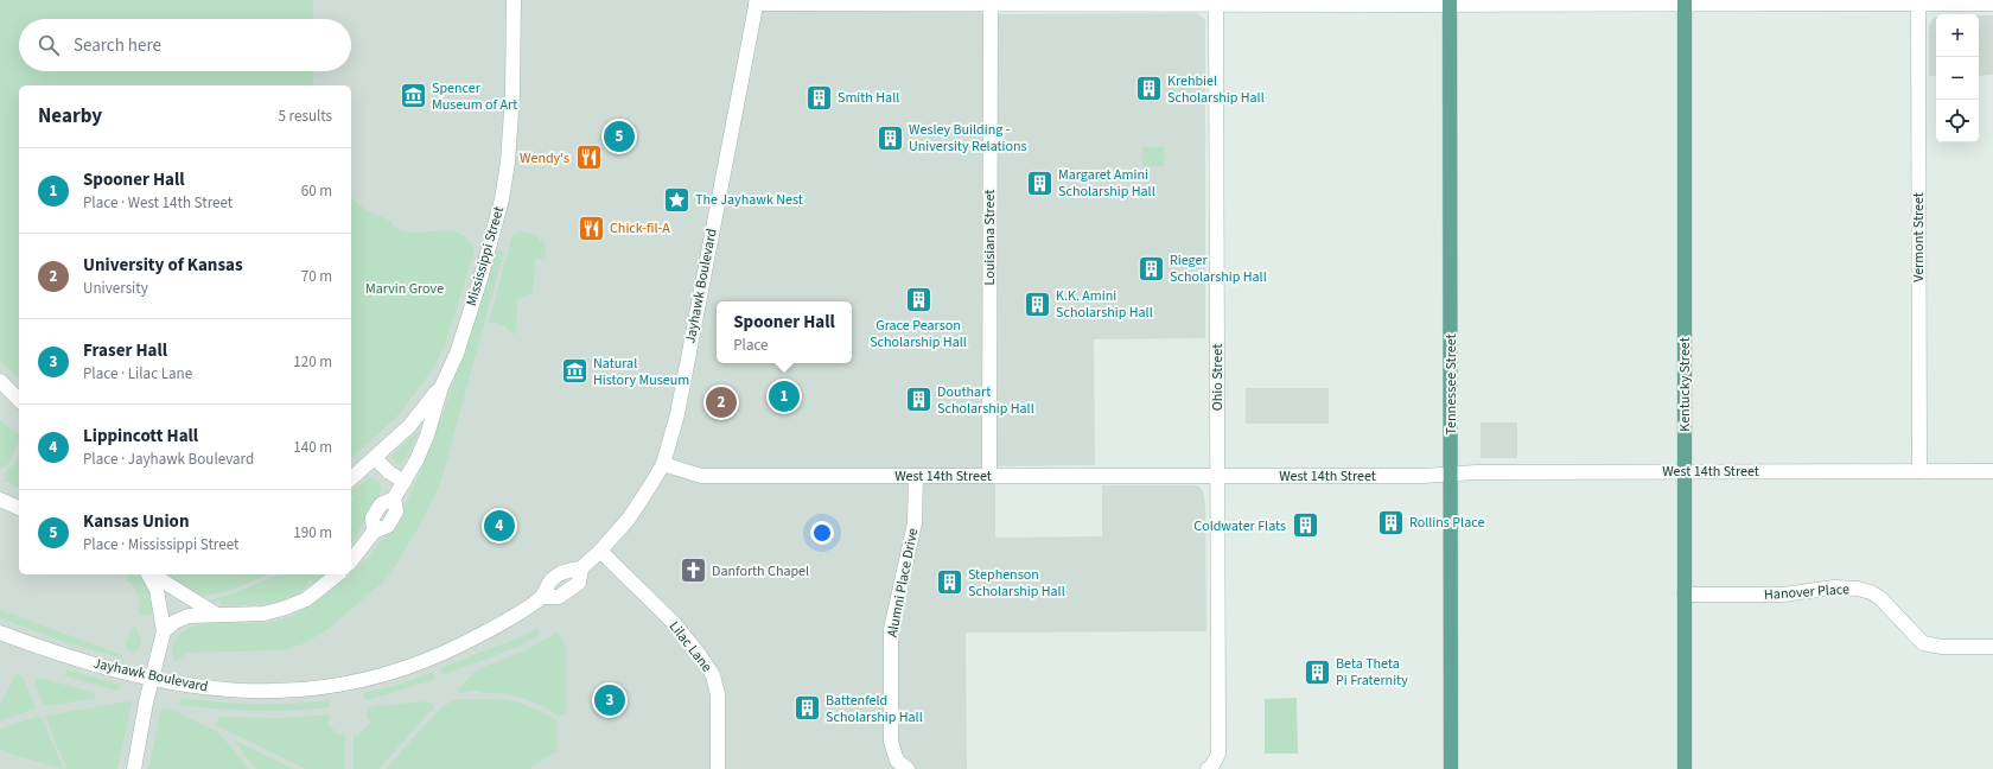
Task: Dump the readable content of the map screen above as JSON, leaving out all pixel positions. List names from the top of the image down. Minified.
{"streets":{"main road":["Tennessee Street","Kentucky Street"],"street":["Louisiana Street","Vermont Street","Mississippi Street","Jayhawk Boulevard","Ohio Street","West 14th Street","Alumni Place Drive","Hanover Place","Lilac Lane"]},"crossings":[["Louisiana Street","West 14th Street"],["Vermont Street","West 14th Street"],["Jayhawk Boulevard","West 14th Street"],["Jayhawk Boulevard","Lilac Lane"],["Ohio Street","West 14th Street"],["Tennessee Street","West 14th Street"],["Kentucky Street","West 14th Street"],["Kentucky Street","Hanover Place"],["West 14th Street","Alumni Place Drive"]],"parks":["Marvin Grove"],"places":{"building":["Krehbiel Scholarship Hall","Smith Hall","Wesley Building - University Relations","Margaret Amini Scholarship Hall","Rieger Scholarship Hall","Grace Pearson Scholarship Hall","K.K. Amini Scholarship Hall","Douthart Scholarship Hall","Rollins Place","Coldwater Flats","Stephenson Scholarship Hall","Beta Theta Pi Fraternity","Battenfeld Scholarship Hall"],"museum":["Spencer Museum of Art","Natural History Museum"],"restaurant":["Wendy's","Chick-fil-A"],"place":["The Jayhawk Nest"],"church":["Danforth Chapel"]},"page":{"map_buttons":["+","−"],"search":"Search here","heading":["Nearby","5 results"],"pins":["5","1","2","4","3"],"list":[{"mark":"1","name":"Spooner Hall","note":"Place · West 14th Street","value":"60 m"},{"mark":"2","name":"University of Kansas","note":"University","value":"70 m"},{"mark":"3","name":"Fraser Hall","note":"Place · Lilac Lane","value":"120 m"},{"mark":"4","name":"Lippincott Hall","note":"Place · Jayhawk Boulevard","value":"140 m"},{"mark":"5","name":"Kansas Union","note":"Place · Mississippi Street","value":"190 m"}],"popup":["Spooner Hall","Place"]}}
